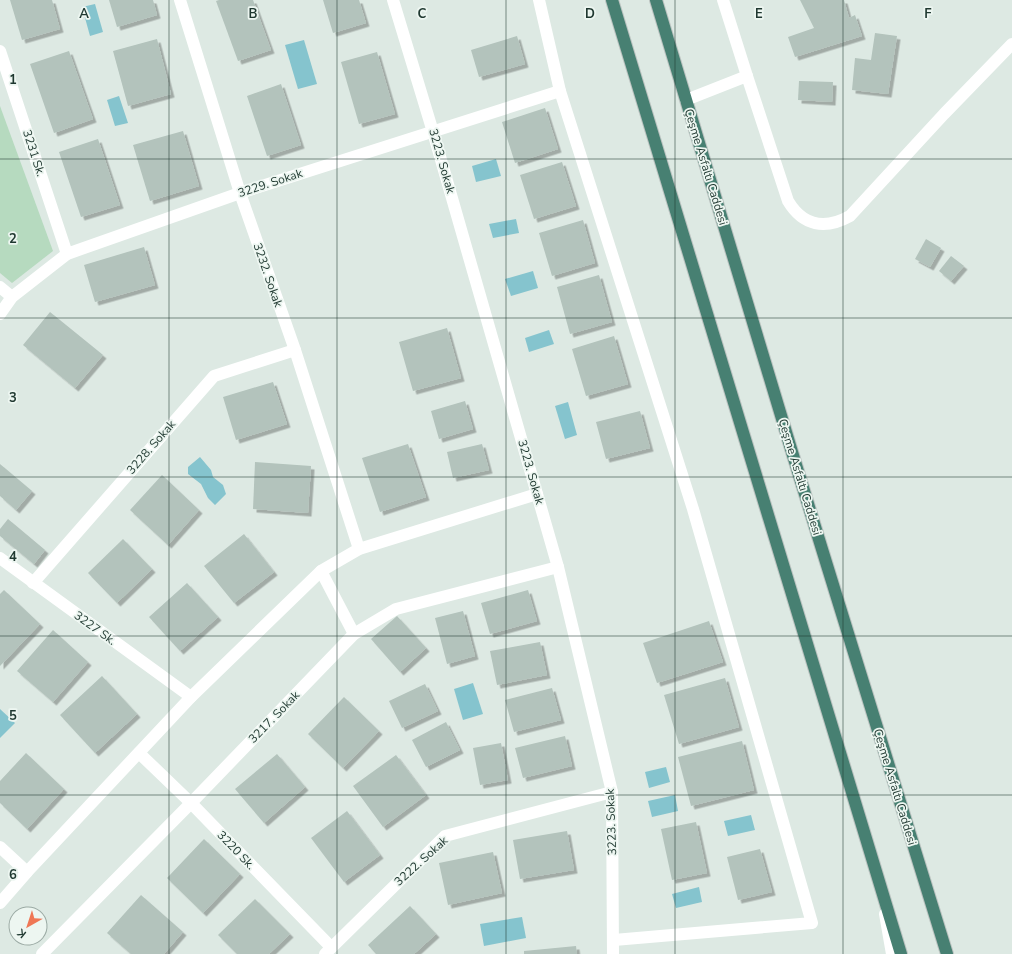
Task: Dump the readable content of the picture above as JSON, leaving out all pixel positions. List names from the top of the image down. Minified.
{"streets":{"highway":["Çeşme Asfaltı Caddesi"],"street":["3231 Sk.","3223. Sokak","3229. Sokak","3232. Sokak","3228. Sokak","3227 Sk.","3217. Sokak","3220 Sk.","3222. Sokak"]},"crossings":[["3231 Sk.","3229. Sokak"],["3223. Sokak","3229. Sokak"],["3223. Sokak","3217. Sokak"],["3223. Sokak","3222. Sokak"],["3229. Sokak","3232. Sokak"],["3232. Sokak","3228. Sokak"],["3228. Sokak","3227 Sk."],["3217. Sokak","3220 Sk."],["3220 Sk.","3222. Sokak"]],"north":"bottom left","grid":{"columns":["A","B","C","D","E","F"],"rows":["1","2","3","4","5","6"]}}
